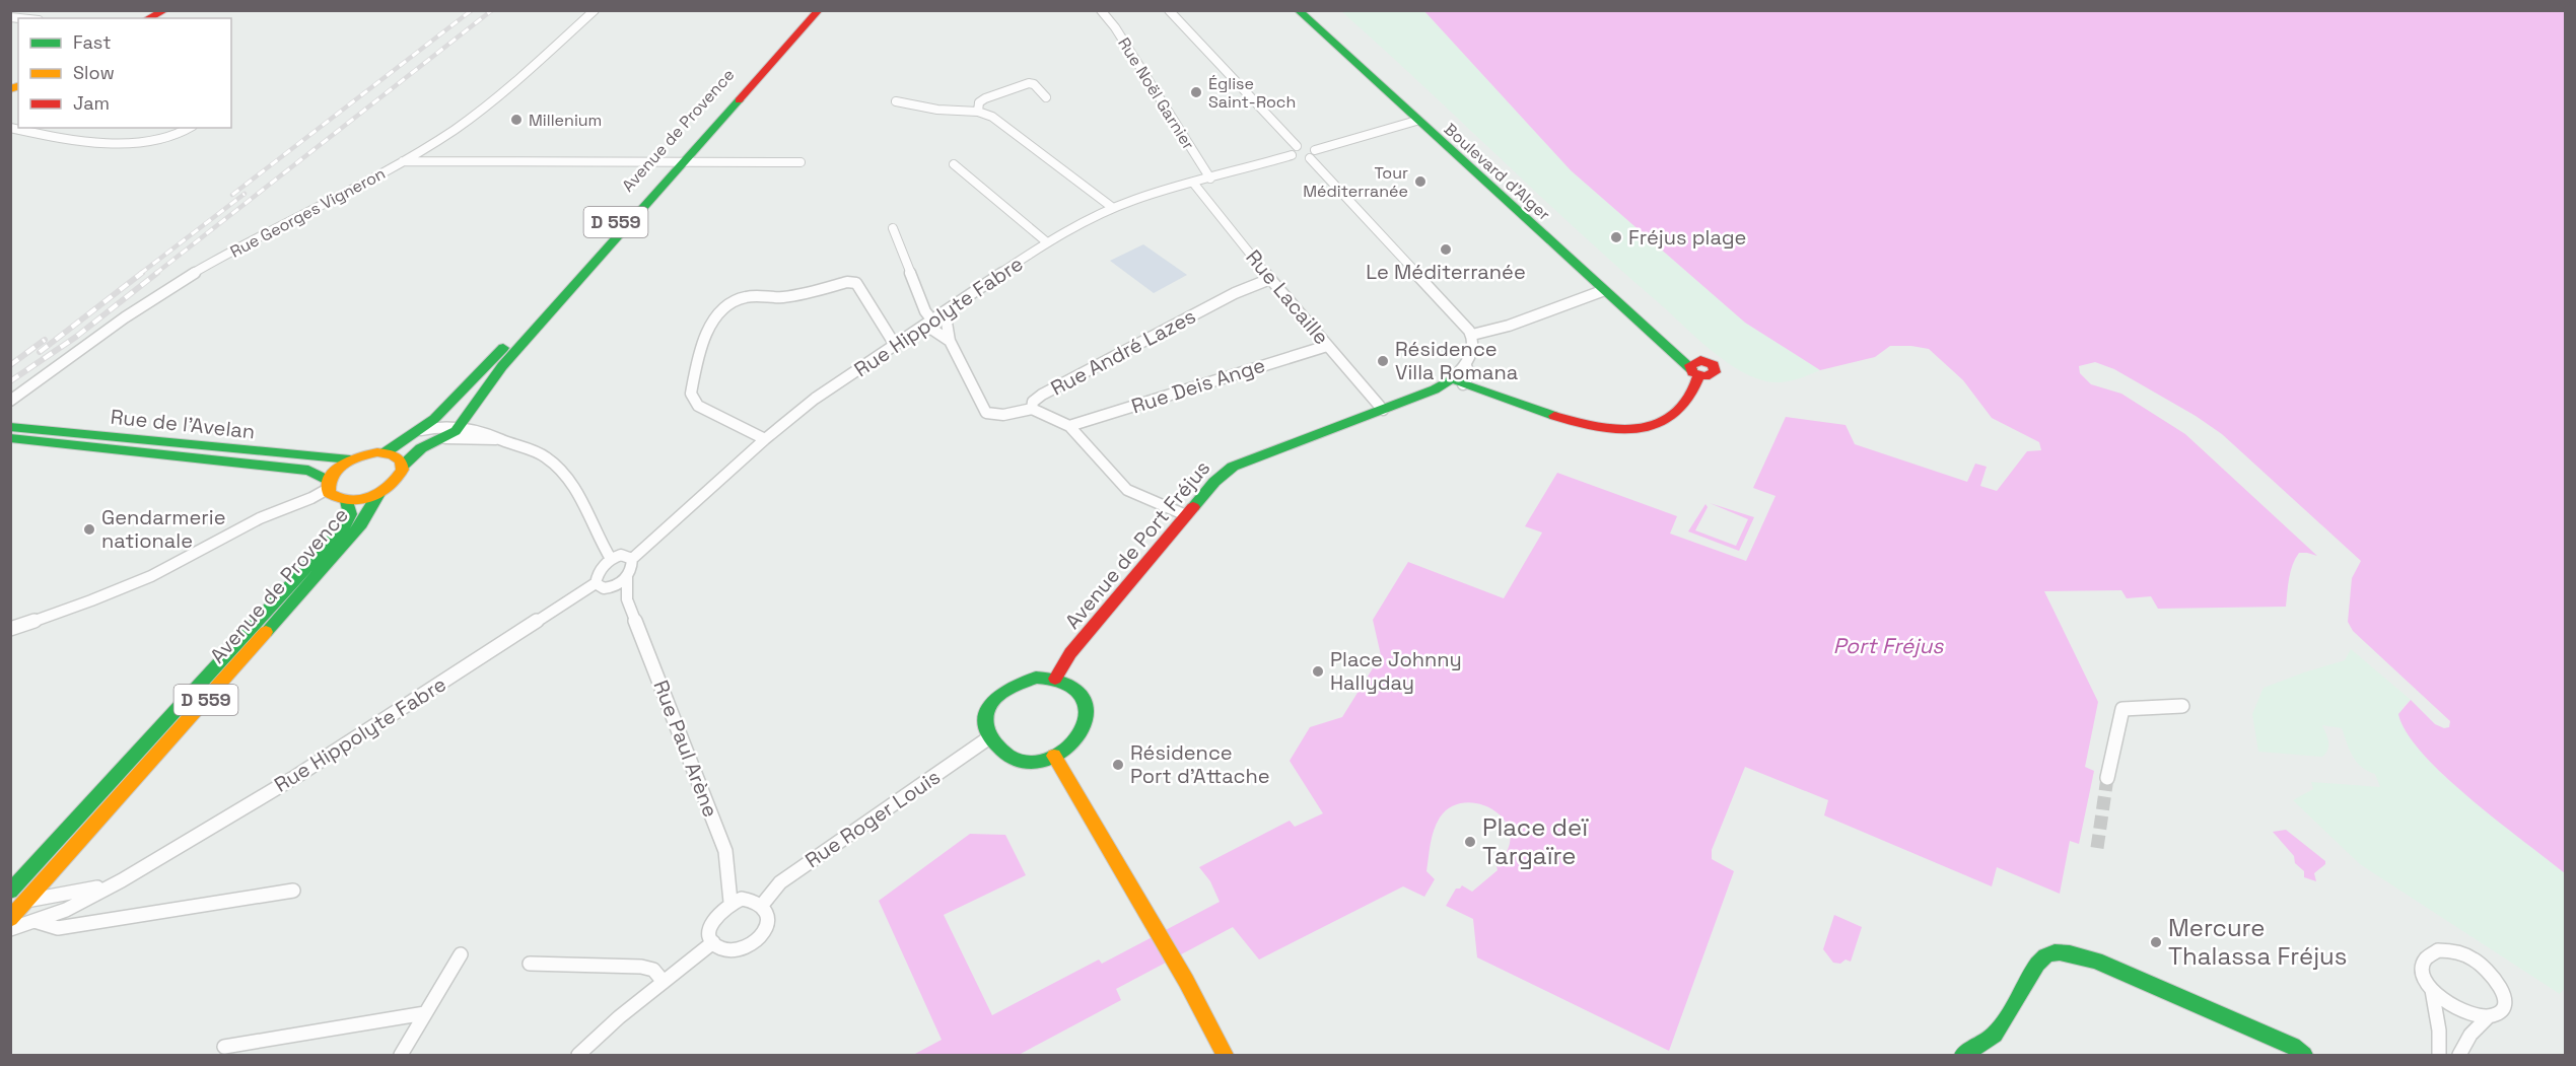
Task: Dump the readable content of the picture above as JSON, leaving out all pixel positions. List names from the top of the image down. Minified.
{"streets":{"main road":["Avenue de Provence","Boulevard d'Alger","D 559","Rue de l'Avelan","Avenue de Port Fréjus"],"street":["Rue Noël Garnier","Rue Georges Vigneron","Rue Lacaille","Rue Hippolyte Fabre","Rue André Lazes","Rue Deis Ange","Rue Paul Arène","Rue Roger Louis"]},"crossings":[["Rue Noël Garnier","Rue Hippolyte Fabre"],["Avenue de Provence","D 559"],["Avenue de Provence","Rue Hippolyte Fabre"],["Avenue de Provence","Rue de l'Avelan"],["Boulevard d'Alger","Avenue de Port Fréjus"],["D 559","Rue de l'Avelan"],["Rue Lacaille","Rue Hippolyte Fabre"],["Rue Lacaille","Rue André Lazes"],["Rue Lacaille","Rue Deis Ange"],["Rue Lacaille","Avenue de Port Fréjus"],["Rue Hippolyte Fabre","Rue André Lazes"],["Rue Hippolyte Fabre","Rue Paul Arène"],["Avenue de Port Fréjus","Rue Roger Louis"],["Rue Paul Arène","Rue Roger Louis"]],"water":["Port Fréjus"],"places":["Église Saint-Roch","Millenium","Tour Méditerranée","Fréjus plage","Le Méditerranée","Résidence Villa Romana","Gendarmerie nationale","Place Johnny Hallyday","Résidence Port d'Attache","Place deï Targaïre","Mercure Thalassa Fréjus"],"legend":["Fast","Slow","Jam"]}
